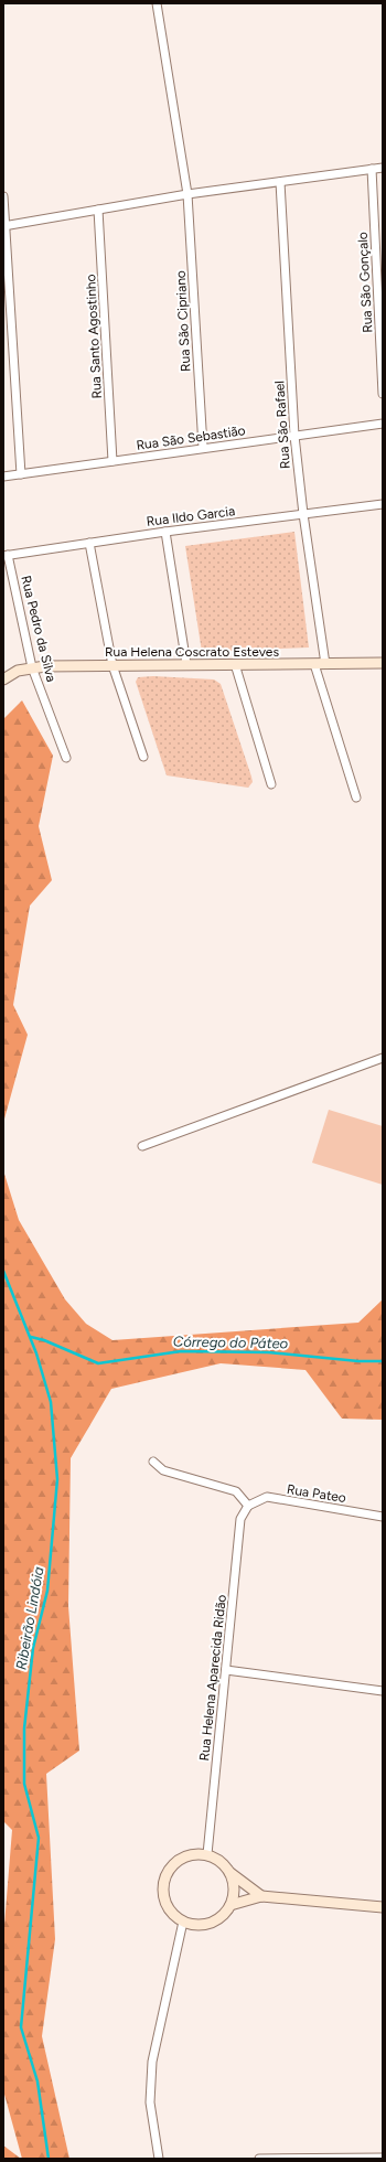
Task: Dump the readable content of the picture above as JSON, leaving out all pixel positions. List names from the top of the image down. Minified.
{"streets":{"street":["Rua São Gonçalo","Rua São Cipriano","Rua Santo Agostinho","Rua São Rafael","Rua São Sebastião","Rua Ildo Garcia","Rua Pedro da Silva","Rua Helena Coscrato Esteves","Rua Pateo","Rua Helena Aparecida Ridão"]},"crossings":[["Rua São Cipriano","Rua São Sebastião"],["Rua Santo Agostinho","Rua São Sebastião"],["Rua São Rafael","Rua São Sebastião"],["Rua São Rafael","Rua Ildo Garcia"],["Rua São Rafael","Rua Helena Coscrato Esteves"],["Rua Ildo Garcia","Rua Pedro da Silva"],["Rua Pedro da Silva","Rua Helena Coscrato Esteves"],["Rua Pateo","Rua Helena Aparecida Ridão"]],"water":["Córrego do Páteo","Ribeirão Lindóia"]}
